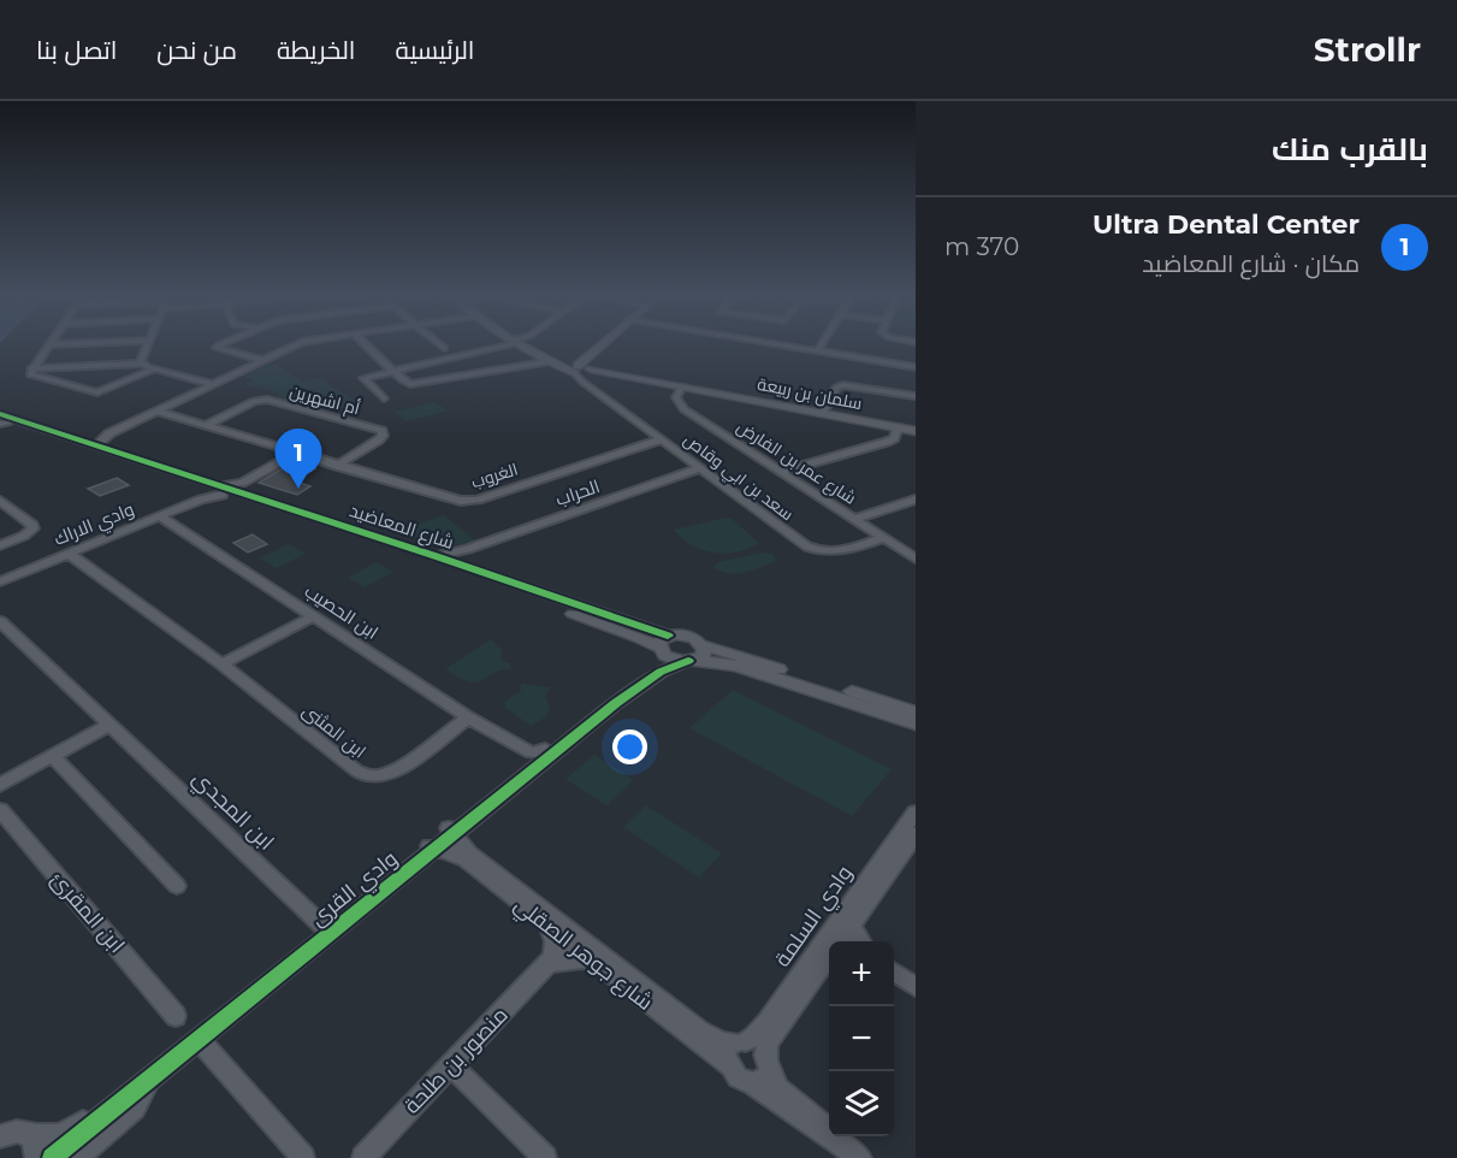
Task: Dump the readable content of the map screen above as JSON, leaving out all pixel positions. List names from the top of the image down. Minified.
{"streets":{"street":["سلمان بن ربيعة","أم اشهرين","شارع عمر بن الفارض","الغروب","سعد بن ابي وقاص","الحراب","وادي الاراك","شارع المعاضيد","ابن الحصيب","ابن المثنى","ابن المجدي","وادي القرى","ابن المقرئ","وادي السلمة","شارع جوهر الصقلي","منصور بن طلحة"]},"crossings":[["سلمان بن ربيعة","شارع عمر بن الفارض"],["سلمان بن ربيعة","سعد بن ابي وقاص"],["أم اشهرين","الغروب"],["شارع عمر بن الفارض","سعد بن ابي وقاص"],["الغروب","سعد بن ابي وقاص"],["سعد بن ابي وقاص","الحراب"],["الحراب","شارع المعاضيد"],["وادي الاراك","شارع المعاضيد"],["وادي الاراك","ابن الحصيب"],["وادي الاراك","ابن المثنى"],["شارع المعاضيد","وادي القرى"],["ابن الحصيب","ابن المثنى"],["ابن الحصيب","وادي القرى"],["ابن المجدي","وادي القرى"],["وادي القرى","شارع جوهر الصقلي"],["وادي السلمة","شارع جوهر الصقلي"]],"page":{"header":"Strollr","nav":["الرئيسية","الخريطة","من نحن","اتصل بنا"],"heading":"بالقرب منك","list":[{"mark":"1","name":"Ultra Dental Center","note":"مكان · شارع المعاضيد","value":"370 m"}],"pins":"1","map_buttons":["+","−"]}}
